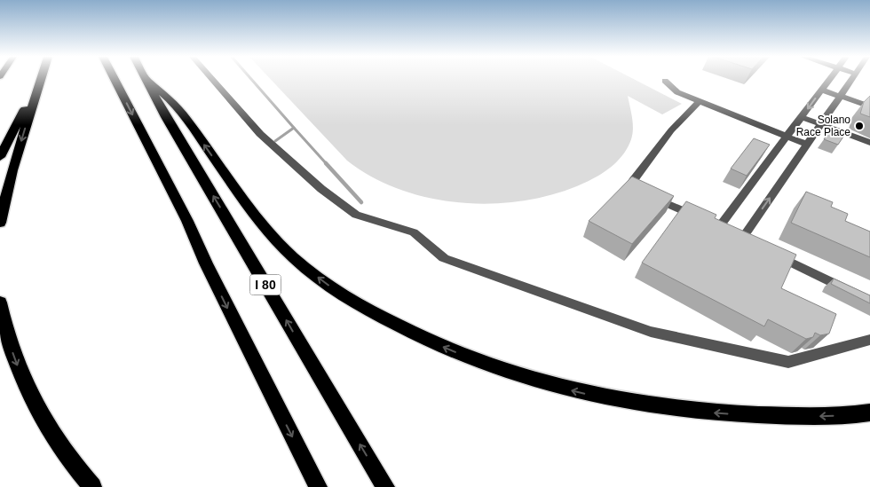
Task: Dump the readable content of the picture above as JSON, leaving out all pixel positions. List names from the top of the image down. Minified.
{"streets":{"highway":["I 80"]},"places":["Solano Race Place"]}
